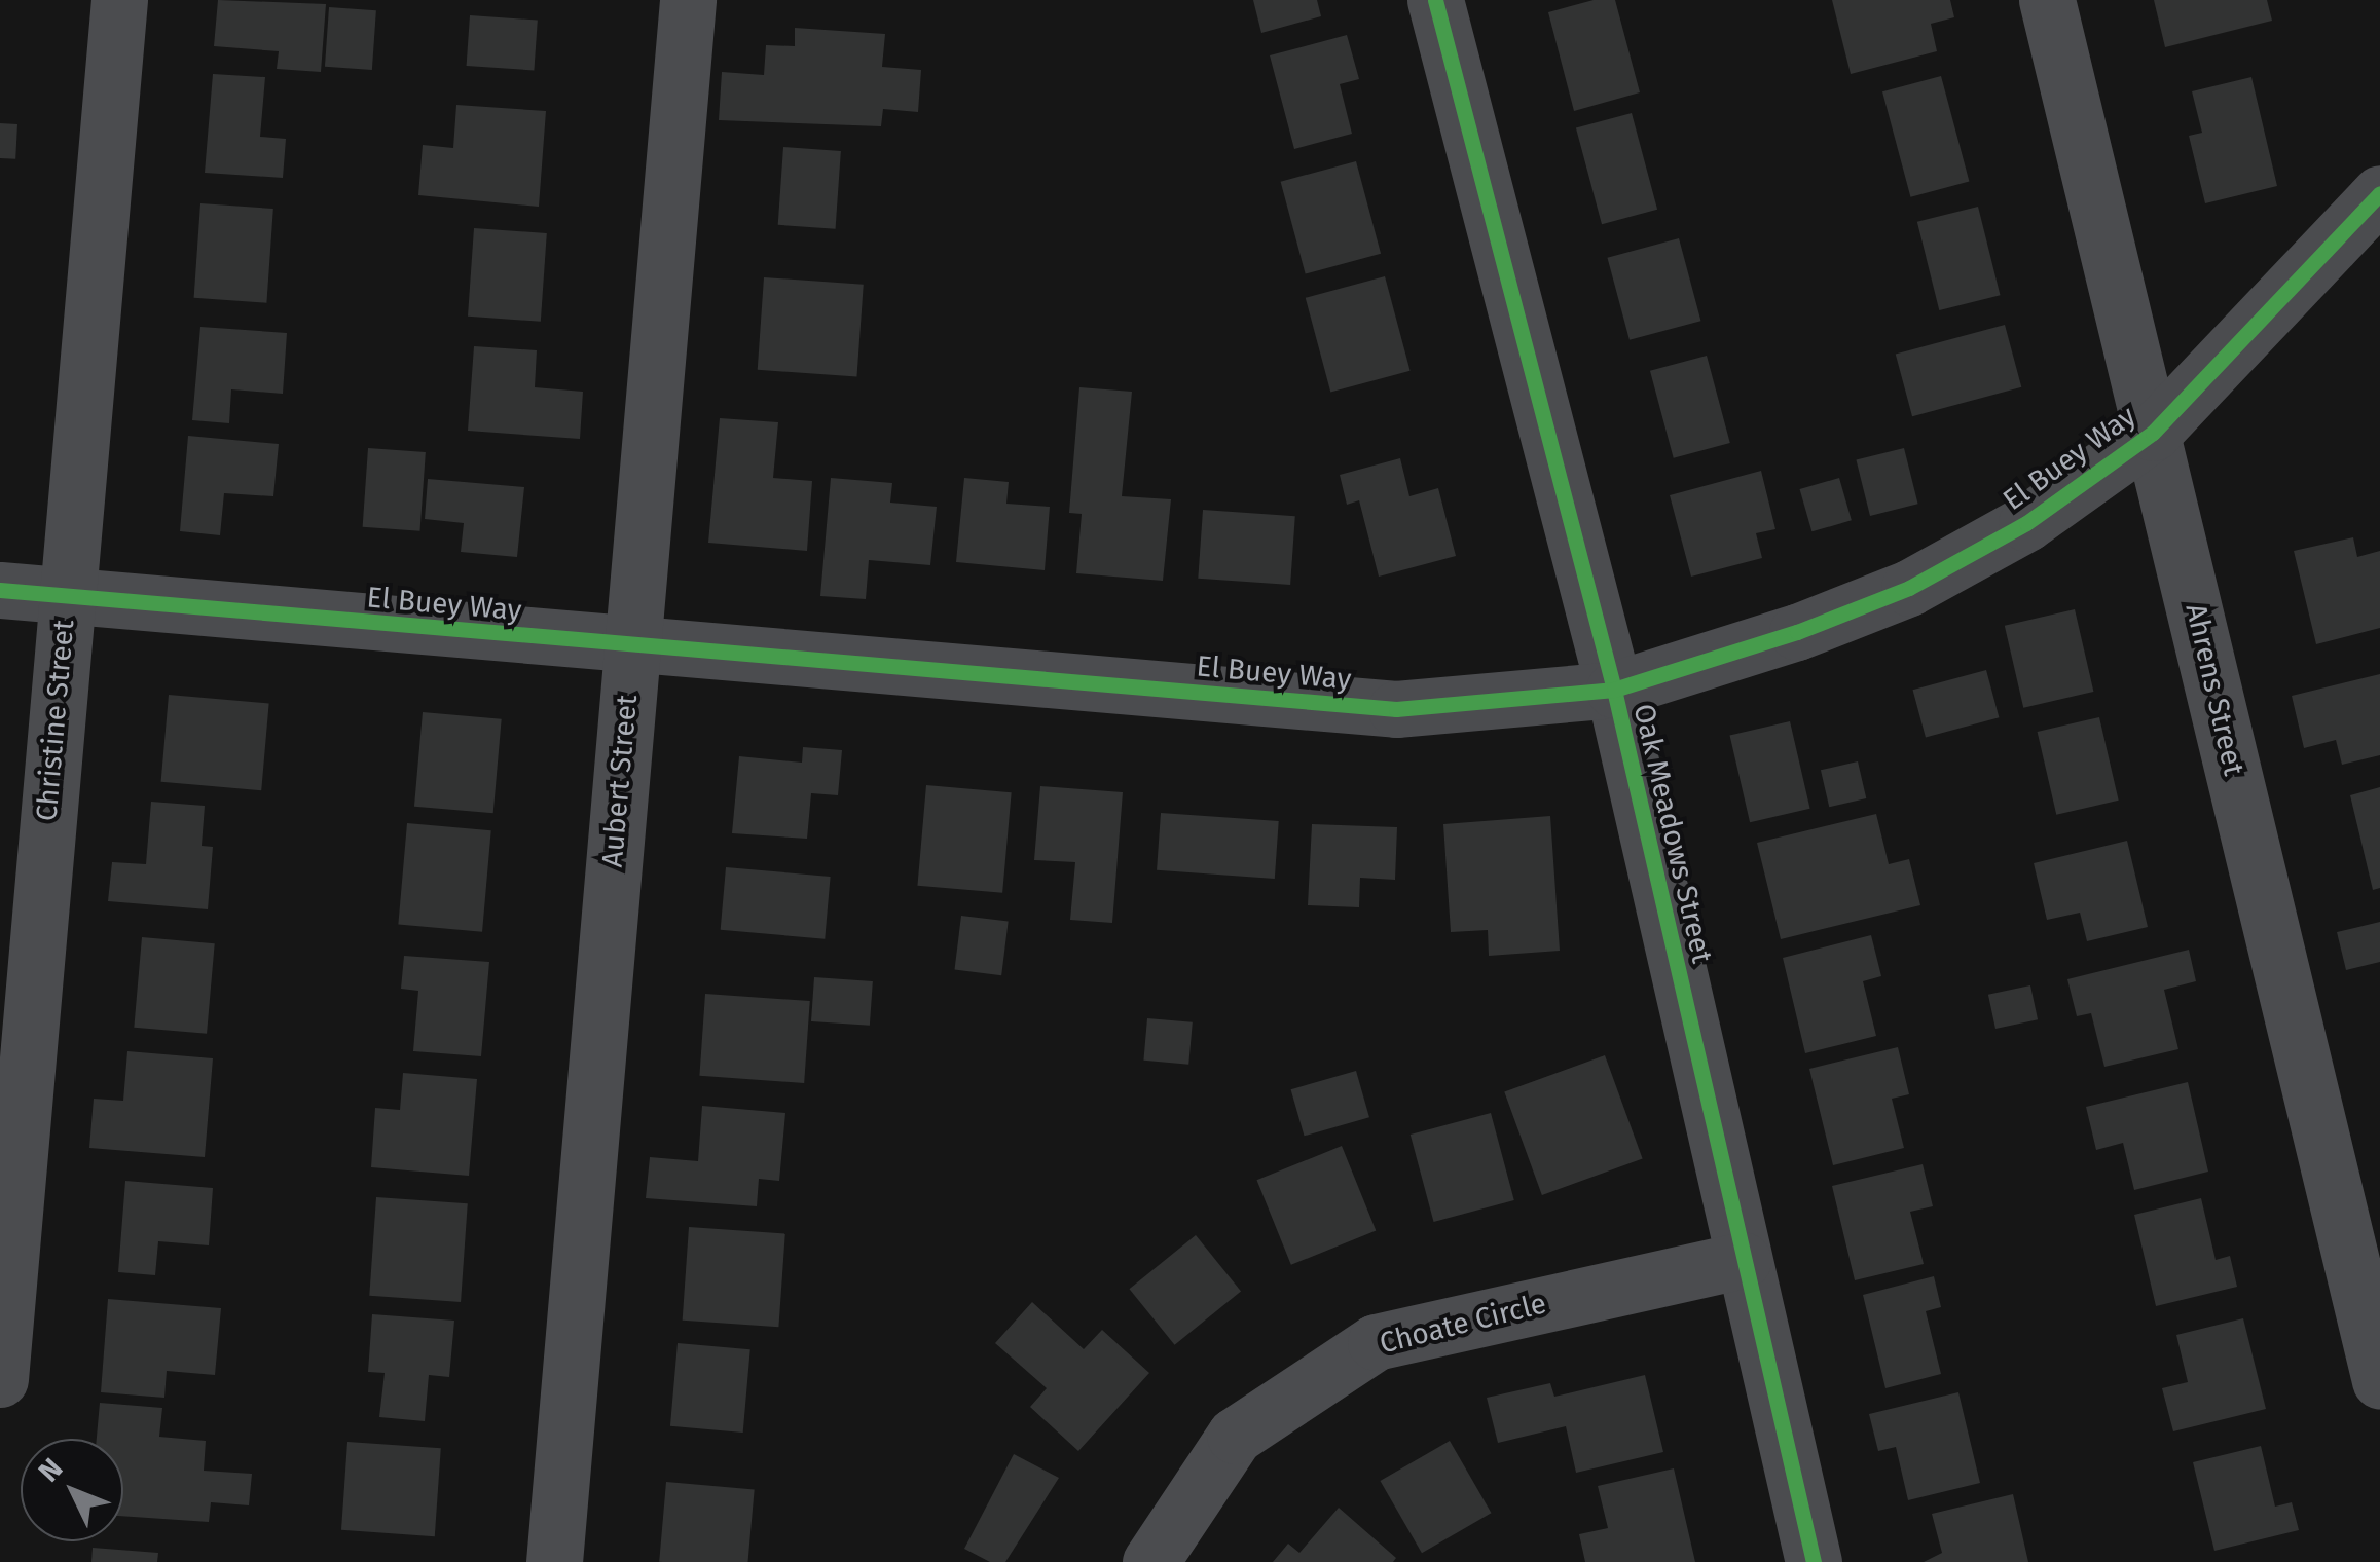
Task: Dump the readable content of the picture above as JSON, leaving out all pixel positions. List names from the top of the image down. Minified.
{"streets":{"street":["El Buey Way","Ahrens Street","Christine Street","Aubert Street","Oak Meadows Street","Choate Circle"]},"crossings":[["El Buey Way","Ahrens Street"],["El Buey Way","Christine Street"],["El Buey Way","Aubert Street"],["El Buey Way","Oak Meadows Street"],["Oak Meadows Street","Choate Circle"]],"north":"top left"}
